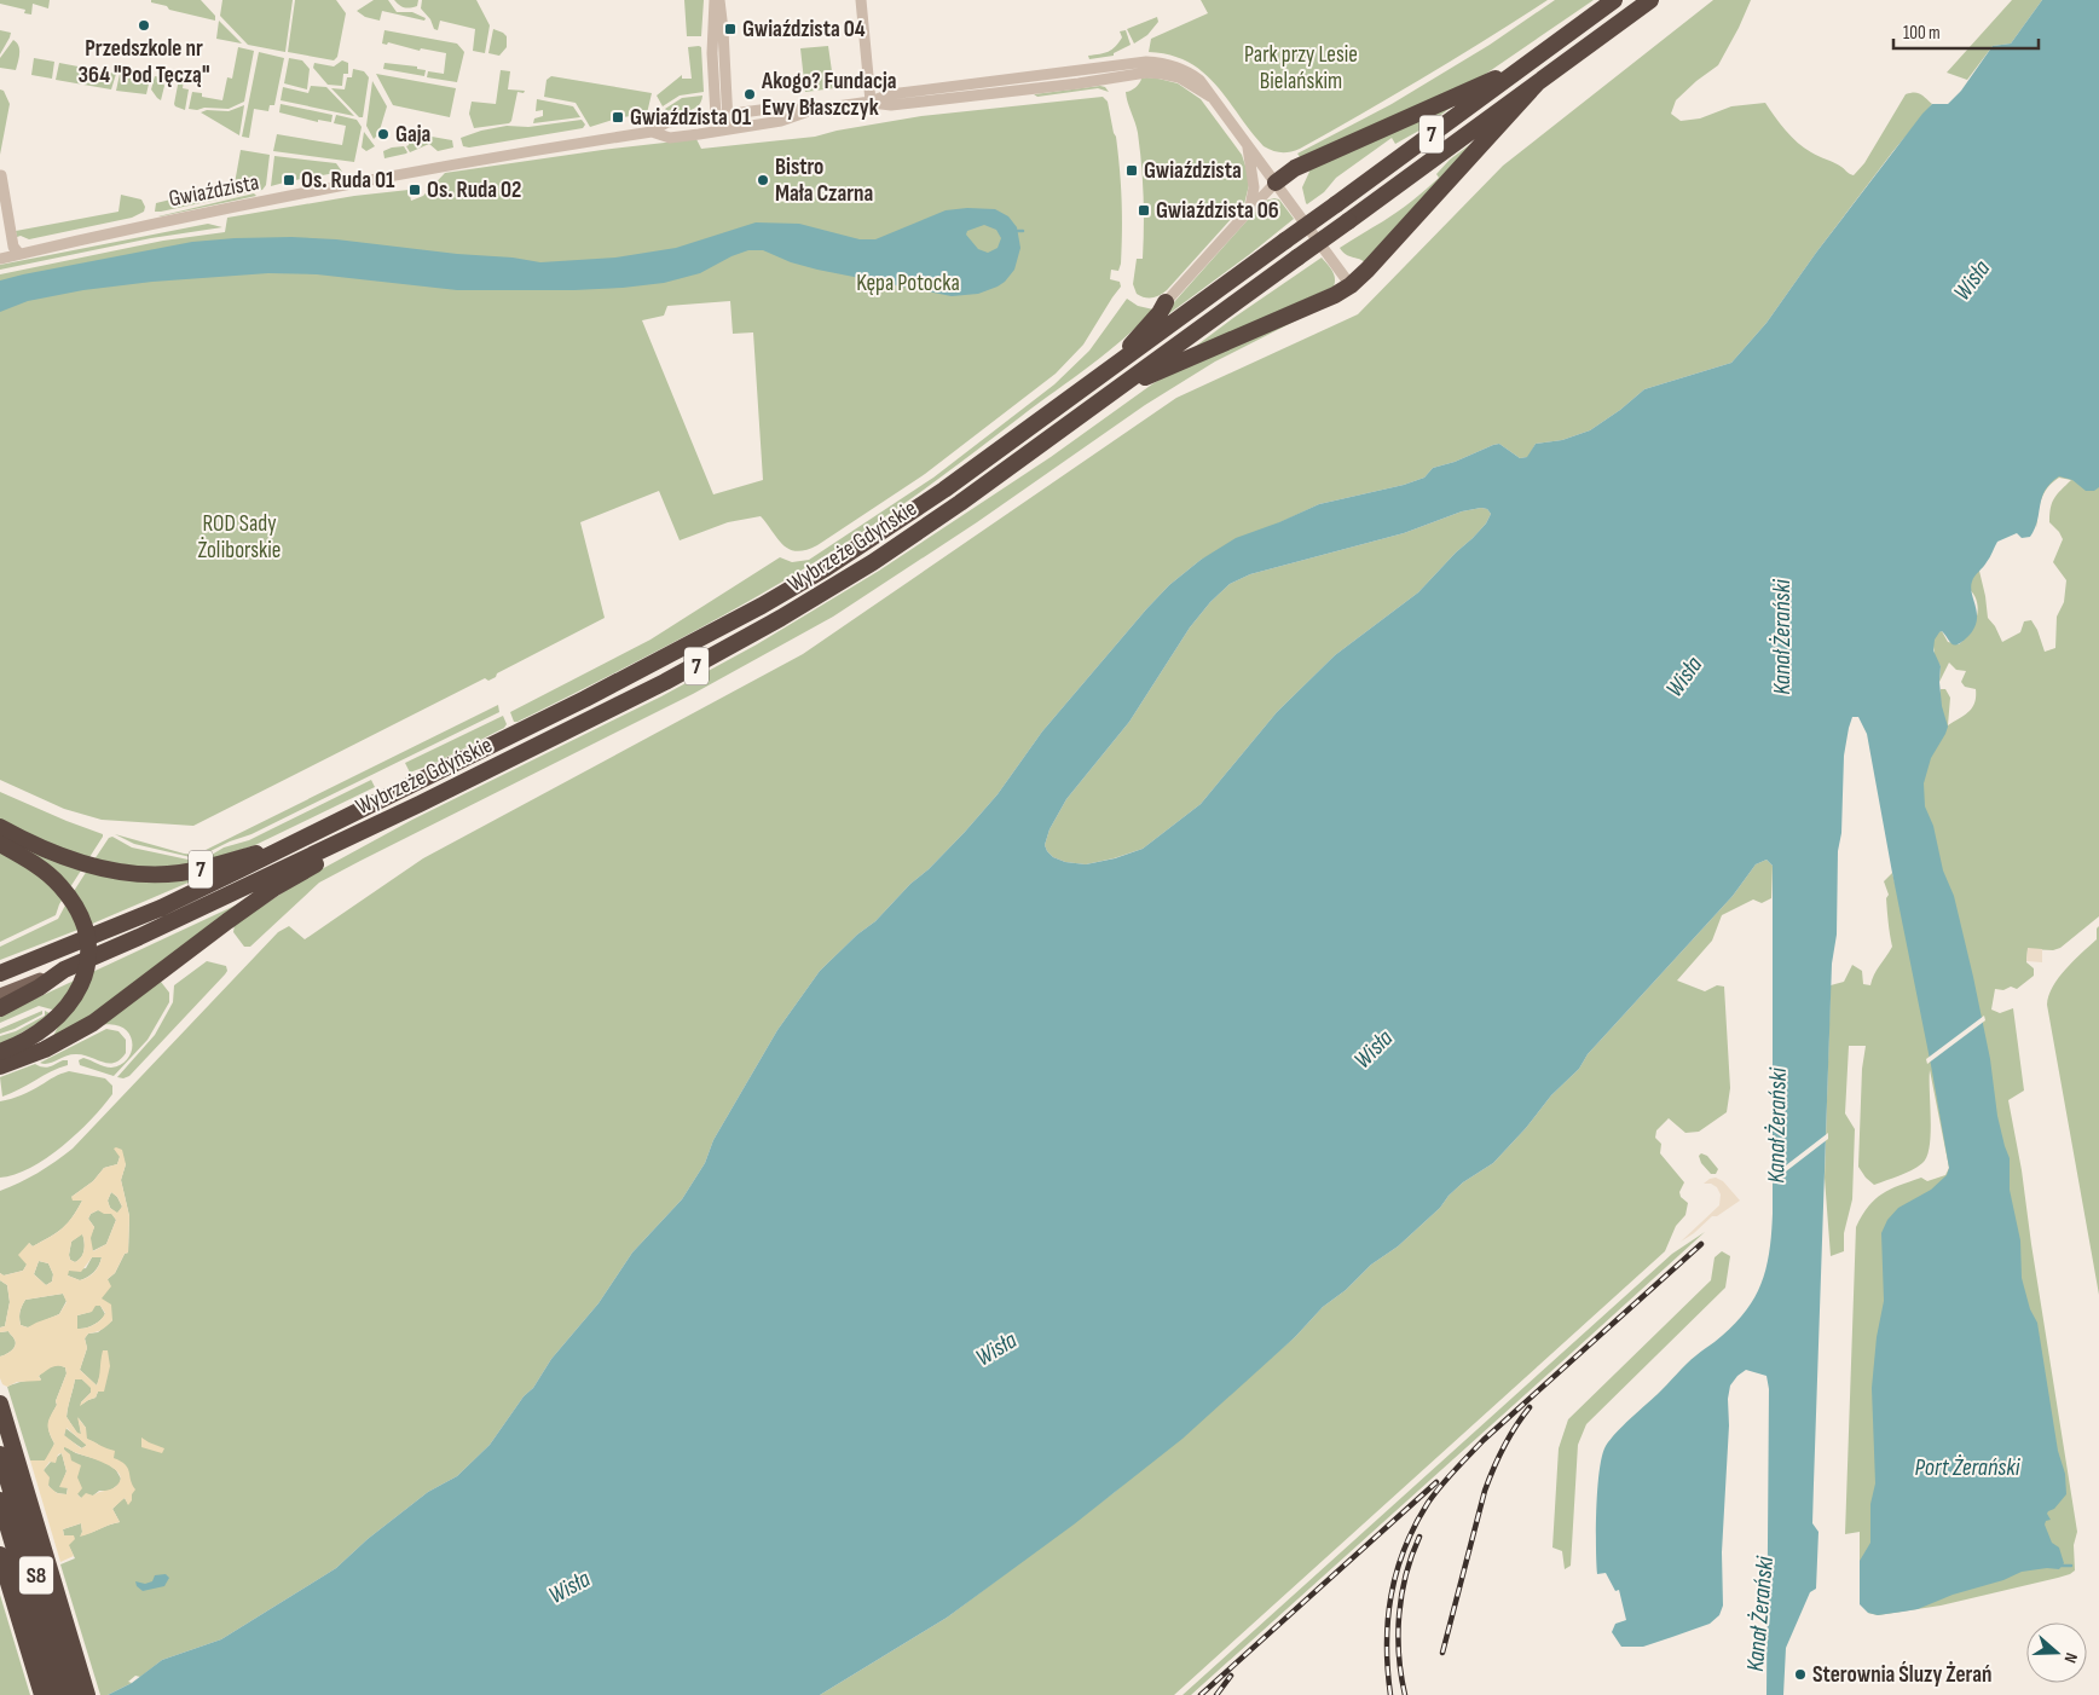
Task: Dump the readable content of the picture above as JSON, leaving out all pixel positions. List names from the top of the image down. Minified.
{"streets":{"highway":["7","Wybrzeże Gdyńskie","S8"],"street":["Gwiaździsta"]},"crossings":[["7","Wybrzeże Gdyńskie"]],"water":["Wisła","Kanał Żerański","Port Żerański"],"parks":["Park przy Lesie Bielańskim","Kępa Potocka","ROD Sady Żoliborskie"],"places":{"other":["Przedszkole nr 364 \"Pod Tęczą\"","Akogo? Fundacja Ewy Błaszczyk","Gaja","Bistro Mała Czarna","Sterownia Śluzy Żerań"],"transit":["Gwiaździsta 04","Gwiaździsta 01","Gwiaździsta","Os. Ruda 01","Os. Ruda 02","Gwiaździsta 06"]},"scale_bar":"100 m","north":"right"}
